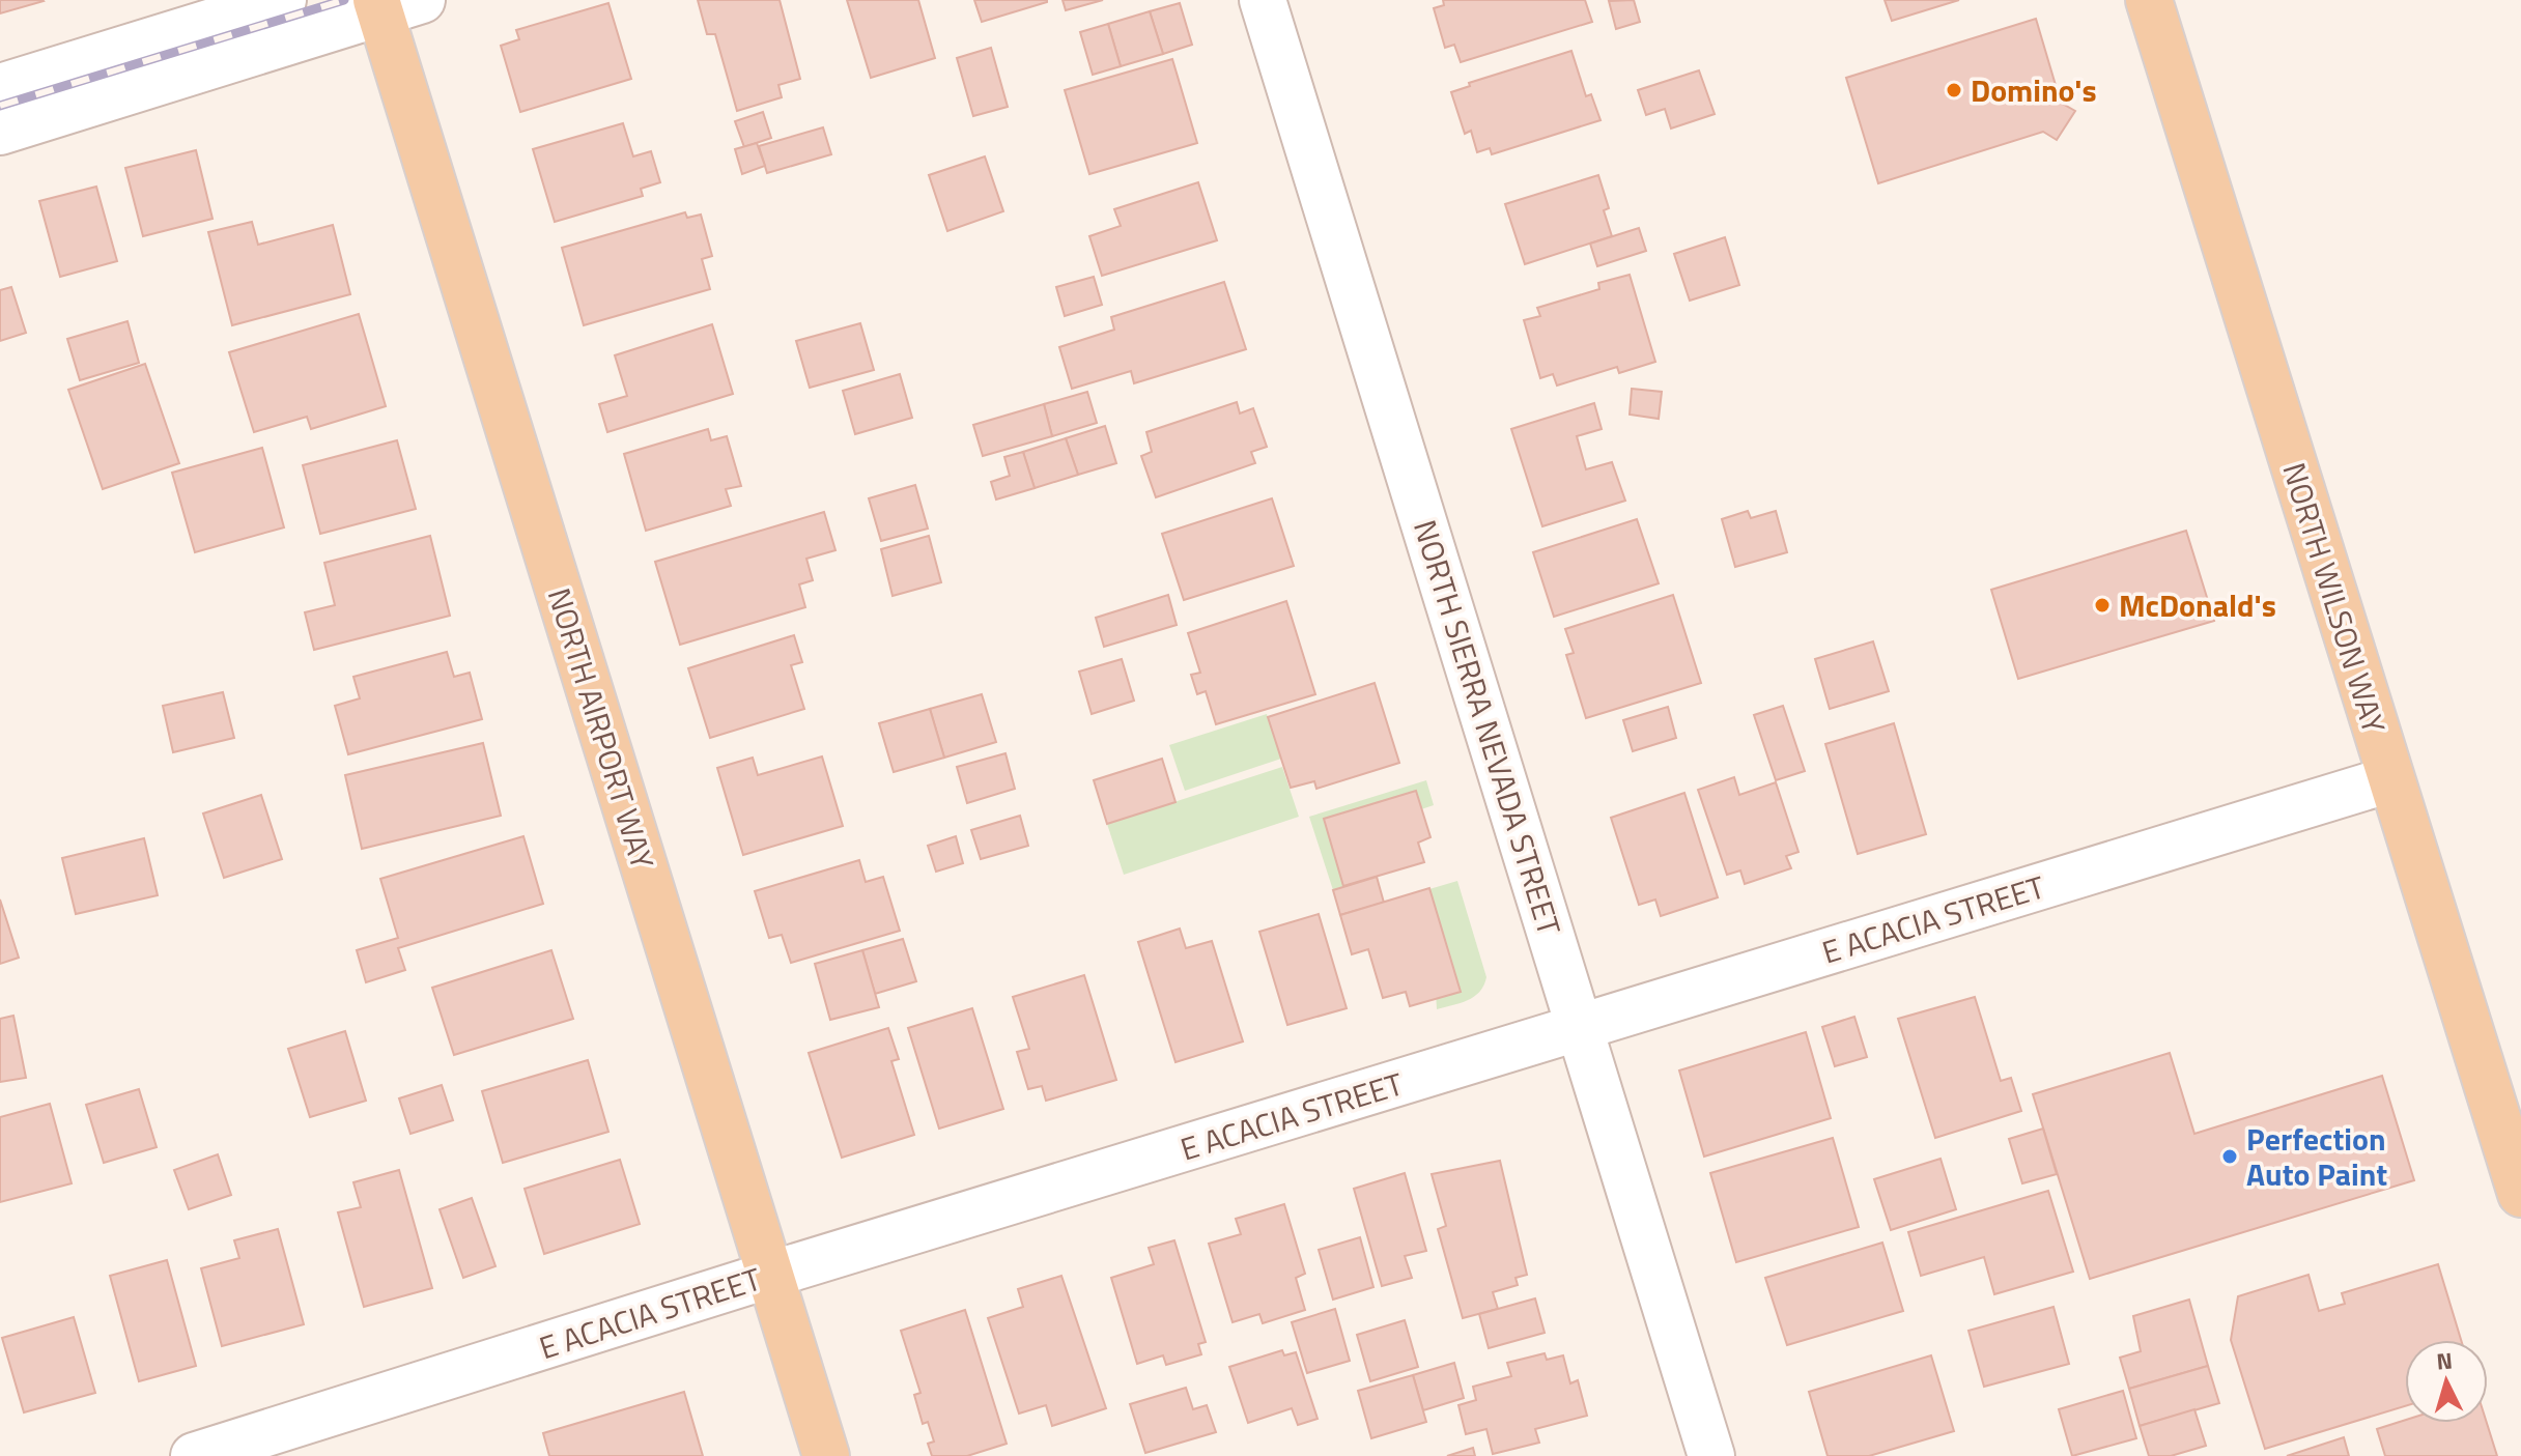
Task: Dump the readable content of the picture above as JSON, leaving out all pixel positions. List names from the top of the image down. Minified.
{"streets":{"main road":["NORTH WILSON WAY","NORTH AIRPORT WAY"],"street":["NORTH SIERRA NEVADA STREET","E ACACIA STREET"]},"crossings":[["NORTH WILSON WAY","E ACACIA STREET"],["NORTH SIERRA NEVADA STREET","E ACACIA STREET"],["NORTH AIRPORT WAY","E ACACIA STREET"]],"places":["Domino's","McDonald's","Perfection Auto Paint"],"north":"top"}
